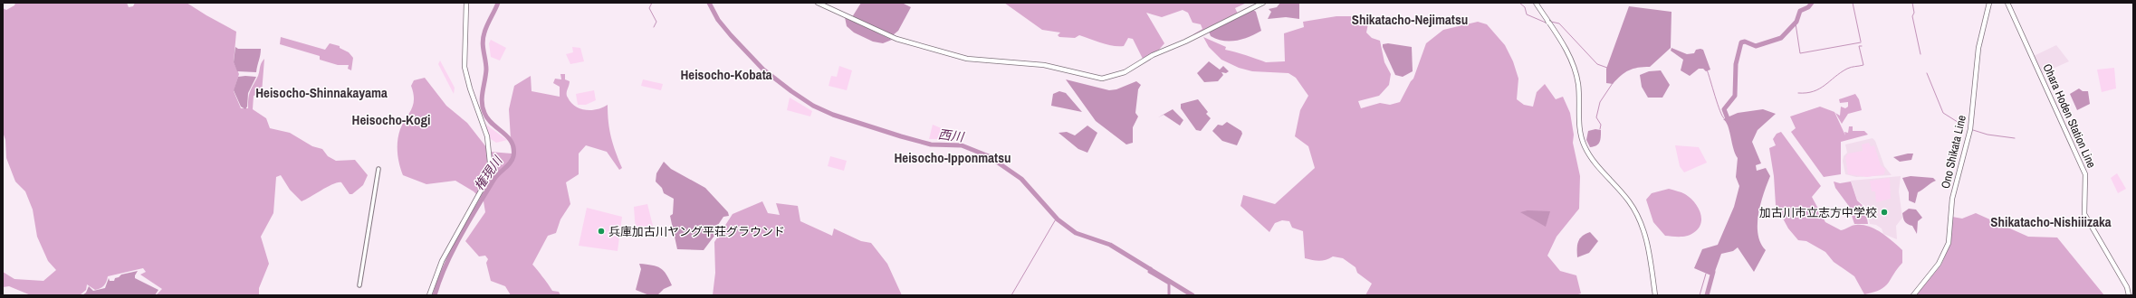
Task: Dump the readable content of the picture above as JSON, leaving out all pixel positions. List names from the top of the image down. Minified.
{"streets":{"main road":["Ohara Hoden Station Line","Ono Shikata Line"]},"districts":["Shikatacho-Nejimatsu","Heisocho-Kobata","Heisocho-Shinnakayama","Heisocho-Kogi","Heisocho-Ipponmatsu","Shikatacho-Nishiiizaka"],"water":["西川","権現川"],"places":["加古川市立志方中学校","兵庫加古川ヤング平荘グラウンド"]}
